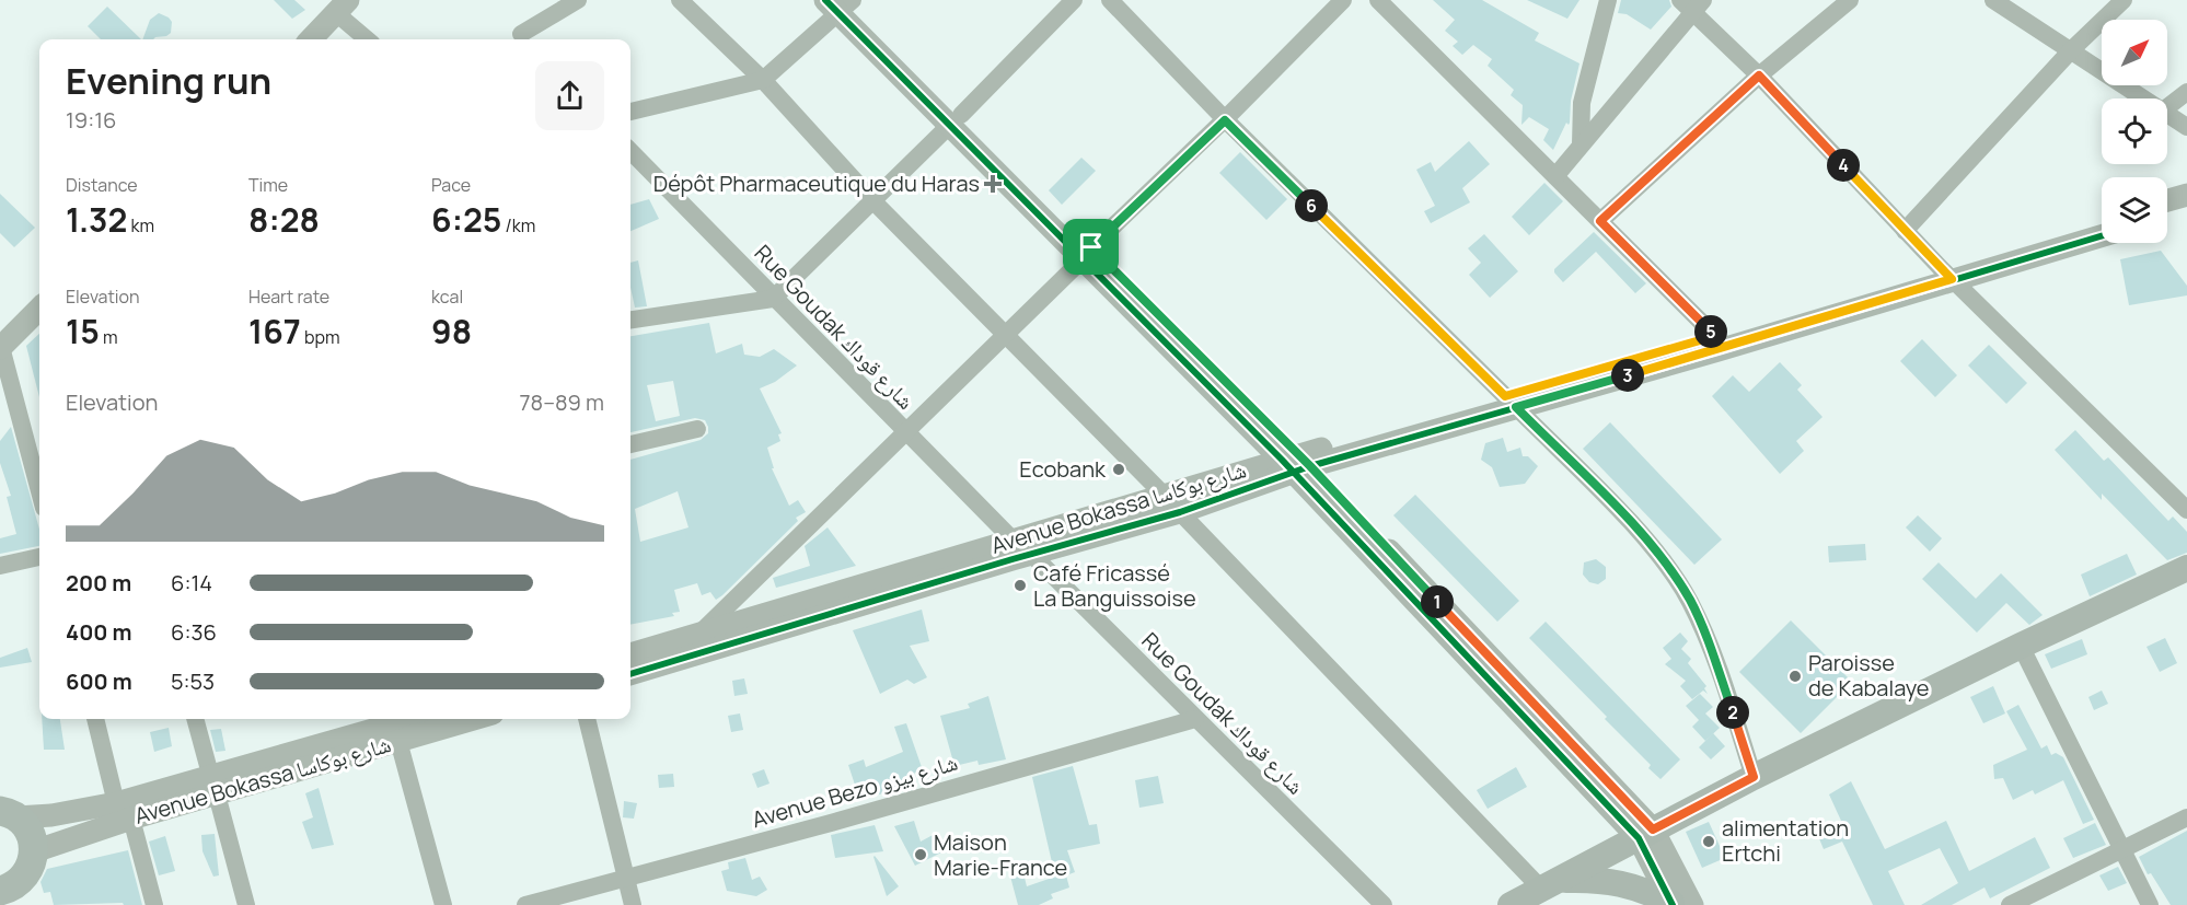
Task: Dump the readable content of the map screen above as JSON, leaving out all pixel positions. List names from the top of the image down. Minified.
{"streets":{"street":["Rue Goudak شارع قوداك","Avenue Bokassa شارع بوكاسا","Avenue Bezo شارع بيزو"]},"crossings":[["Rue Goudak شارع قوداك","Avenue Bokassa شارع بوكاسا"],["Rue Goudak شارع قوداك","Avenue Bezo شارع بيزو"]],"places":{"health":["Dépôt Pharmaceutique du Haras"],"other":["Ecobank","Café Fricassé La Banguissoise","Paroisse de Kabalaye","alimentation Ertchi","Maison Marie-France"]},"north":"top right","page":{"heading":["Evening run","19:16"],"pins":["4","6","5","3","1","2"],"stats":[["Distance","1.32 km"],["Time","8:28"],["Pace","6:25 /km"],["Elevation","15 m"],["Heart rate","167 bpm"],["kcal","98"]],"chart":["Elevation","78–89 m"],"list":[{"name":"200 m","note":"6:14"},{"name":"400 m","note":"6:36"},{"name":"600 m","note":"5:53"}]}}
